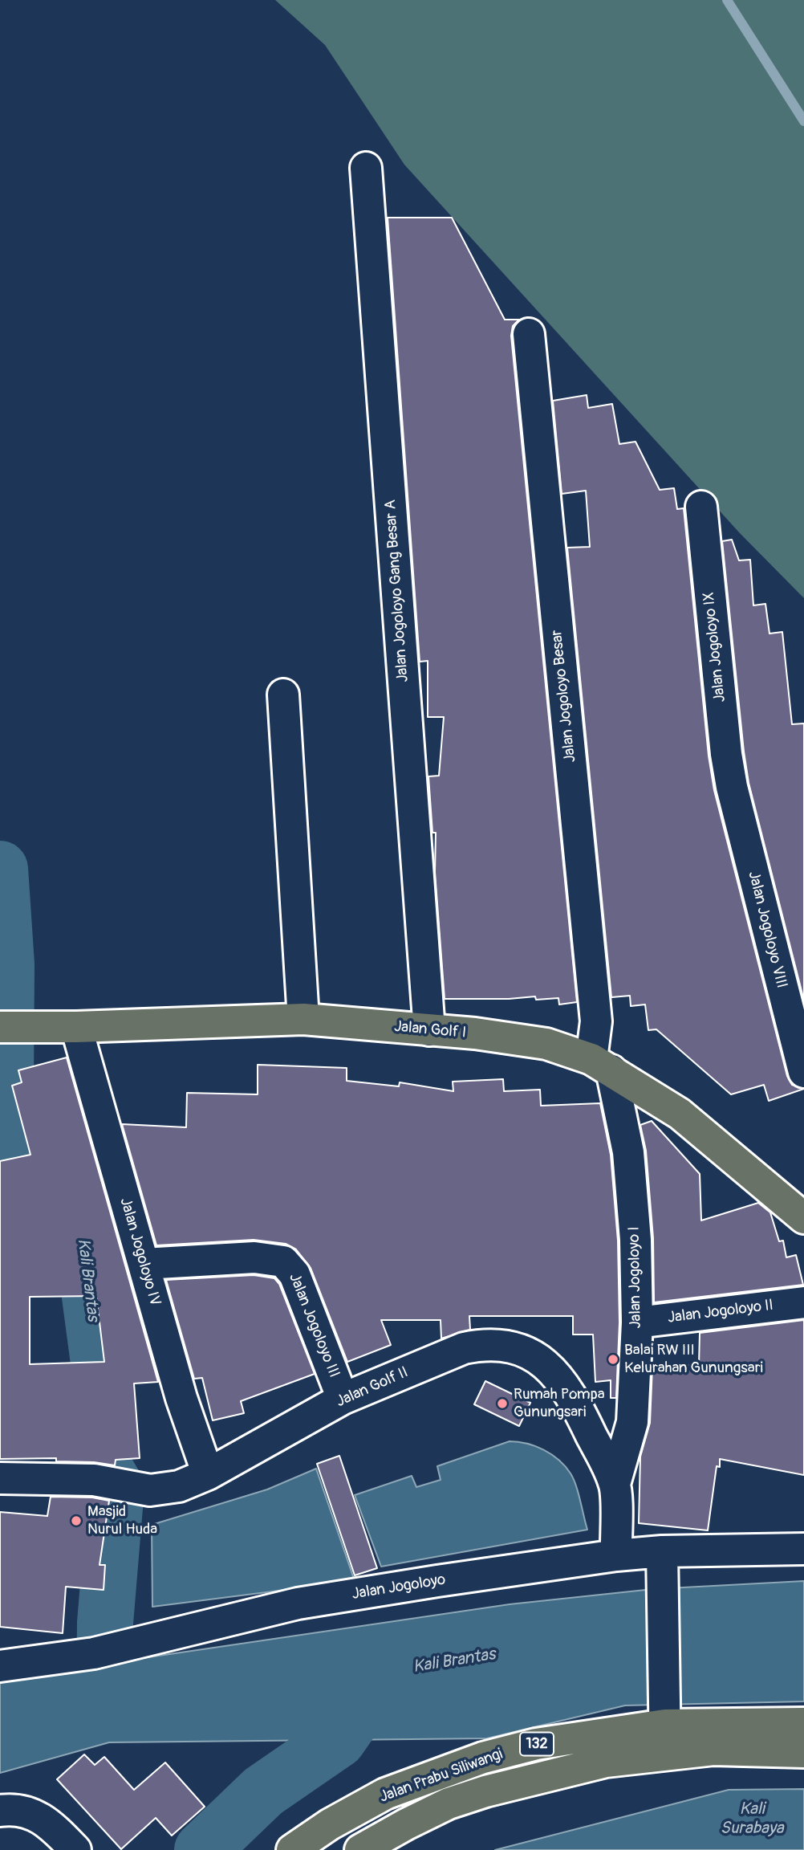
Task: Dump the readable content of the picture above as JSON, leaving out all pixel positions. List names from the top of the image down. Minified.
{"streets":{"main road":["Jalan Golf I","132","Jalan Prabu Siliwangi"],"street":["Jalan Jogoloyo Gang Besar A","Jalan Jogoloyo IX","Jalan Jogoloyo Besar","Jalan Jogoloyo VIII","Jalan Jogoloyo IV","Jalan Jogoloyo I","Jalan Jogoloyo II","Jalan Jogoloyo III","Jalan Golf II","Jalan Jogoloyo"]},"crossings":[["Jalan Jogoloyo Gang Besar A","Jalan Golf I"],["Jalan Jogoloyo IX","Jalan Jogoloyo VIII"],["Jalan Jogoloyo Besar","Jalan Golf I"],["Jalan Jogoloyo Besar","Jalan Jogoloyo I"],["Jalan Golf I","Jalan Jogoloyo IV"],["Jalan Golf I","Jalan Jogoloyo I"],["Jalan Jogoloyo IV","Jalan Jogoloyo III"],["Jalan Jogoloyo IV","Jalan Golf II"],["Jalan Jogoloyo I","Jalan Jogoloyo II"],["Jalan Jogoloyo I","Jalan Golf II"],["Jalan Jogoloyo III","Jalan Golf II"],["Jalan Golf II","Jalan Jogoloyo"]],"water":["Kali Brantas","Kali Surabaya"],"places":["Balai RW III Kelurahan Gunungsari","Rumah Pompa Gunungsari","Masjid Nurul Huda"]}
